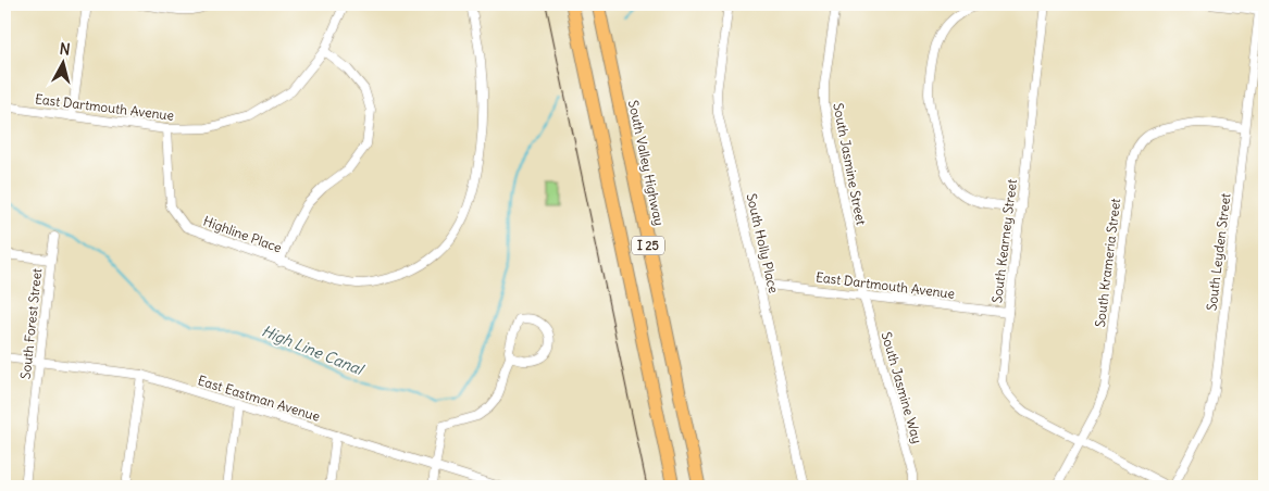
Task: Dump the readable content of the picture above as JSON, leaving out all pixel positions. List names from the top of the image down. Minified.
{"streets":{"highway":["South Valley Highway","I 25"],"street":["East Dartmouth Avenue","South Jasmine Street","Highline Place","South Kearney Street","South Holly Place","South Leyden Street","South Krameria Street","South Forest Street","South Jasmine Way","East Eastman Avenue"]},"crossings":[["East Dartmouth Avenue","South Jasmine Street"],["East Dartmouth Avenue","Highline Place"],["East Dartmouth Avenue","South Kearney Street"],["East Dartmouth Avenue","South Holly Place"],["East Dartmouth Avenue","South Jasmine Way"],["South Jasmine Street","South Jasmine Way"],["South Kearney Street","South Krameria Street"],["South Leyden Street","South Krameria Street"],["South Forest Street","East Eastman Avenue"]],"water":["High Line Canal"],"north":"top"}
